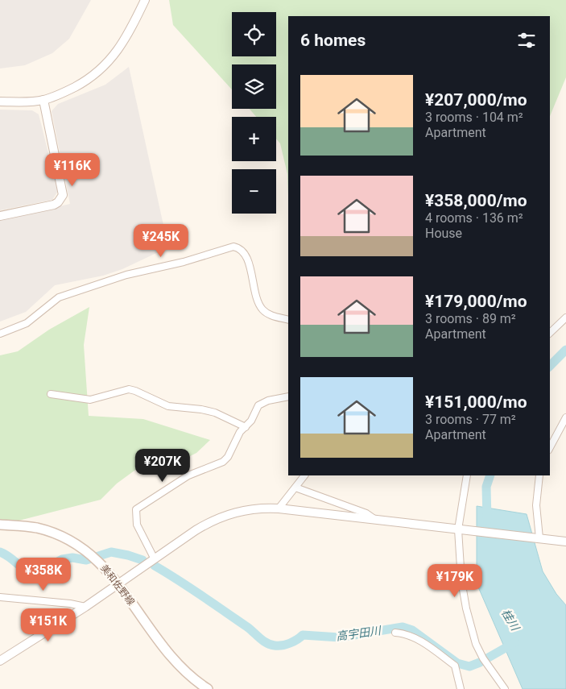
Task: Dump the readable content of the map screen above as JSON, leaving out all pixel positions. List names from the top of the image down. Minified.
{"streets":{"main road":["美和佐野線"]},"water":["桂川","高宇田川"],"page":{"map_buttons":["+","−"],"heading":"6 homes","list":[{"name":"¥207,000/mo","note":"3 rooms · 104 m² · Apartment"},{"name":"¥358,000/mo","note":"4 rooms · 136 m² · House"},{"name":"¥179,000/mo","note":"3 rooms · 89 m² · Apartment"},{"name":"¥151,000/mo","note":"3 rooms · 77 m² · Apartment"}],"price":["¥116K","¥245K","¥207K","¥358K","¥179K","¥151K"]}}
